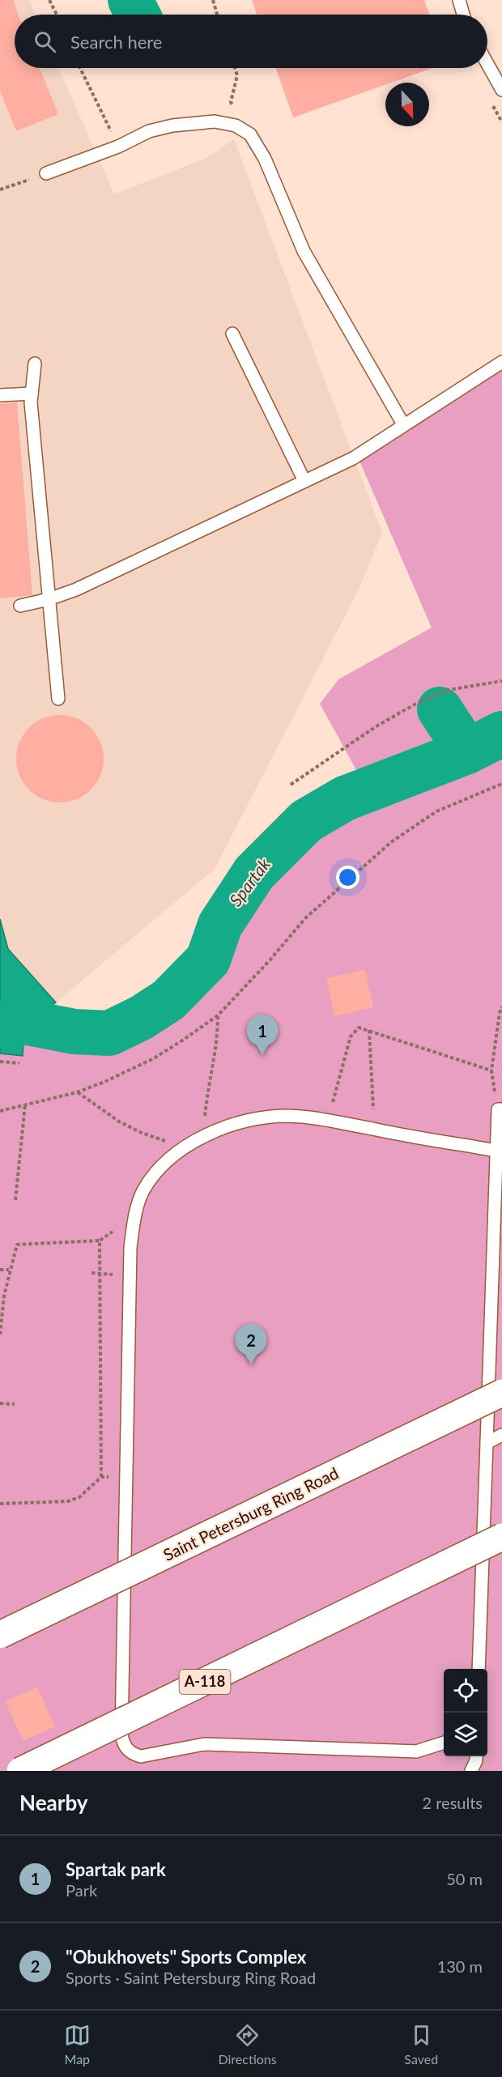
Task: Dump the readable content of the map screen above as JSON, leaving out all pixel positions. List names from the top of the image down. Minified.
{"streets":{"highway":["Saint Petersburg Ring Road","А-118"]},"water":["Spartak"],"north":"bottom","page":{"search":"Search here","pins":["1","2"],"heading":["Nearby","2 results"],"list":[{"mark":"1","name":"Spartak park","note":"Park","value":"50 m"},{"mark":"2","name":"\"Obukhovets\" Sports Complex","note":"Sports · Saint Petersburg Ring Road","value":"130 m"}],"nav":["Map","Directions","Saved"]}}
